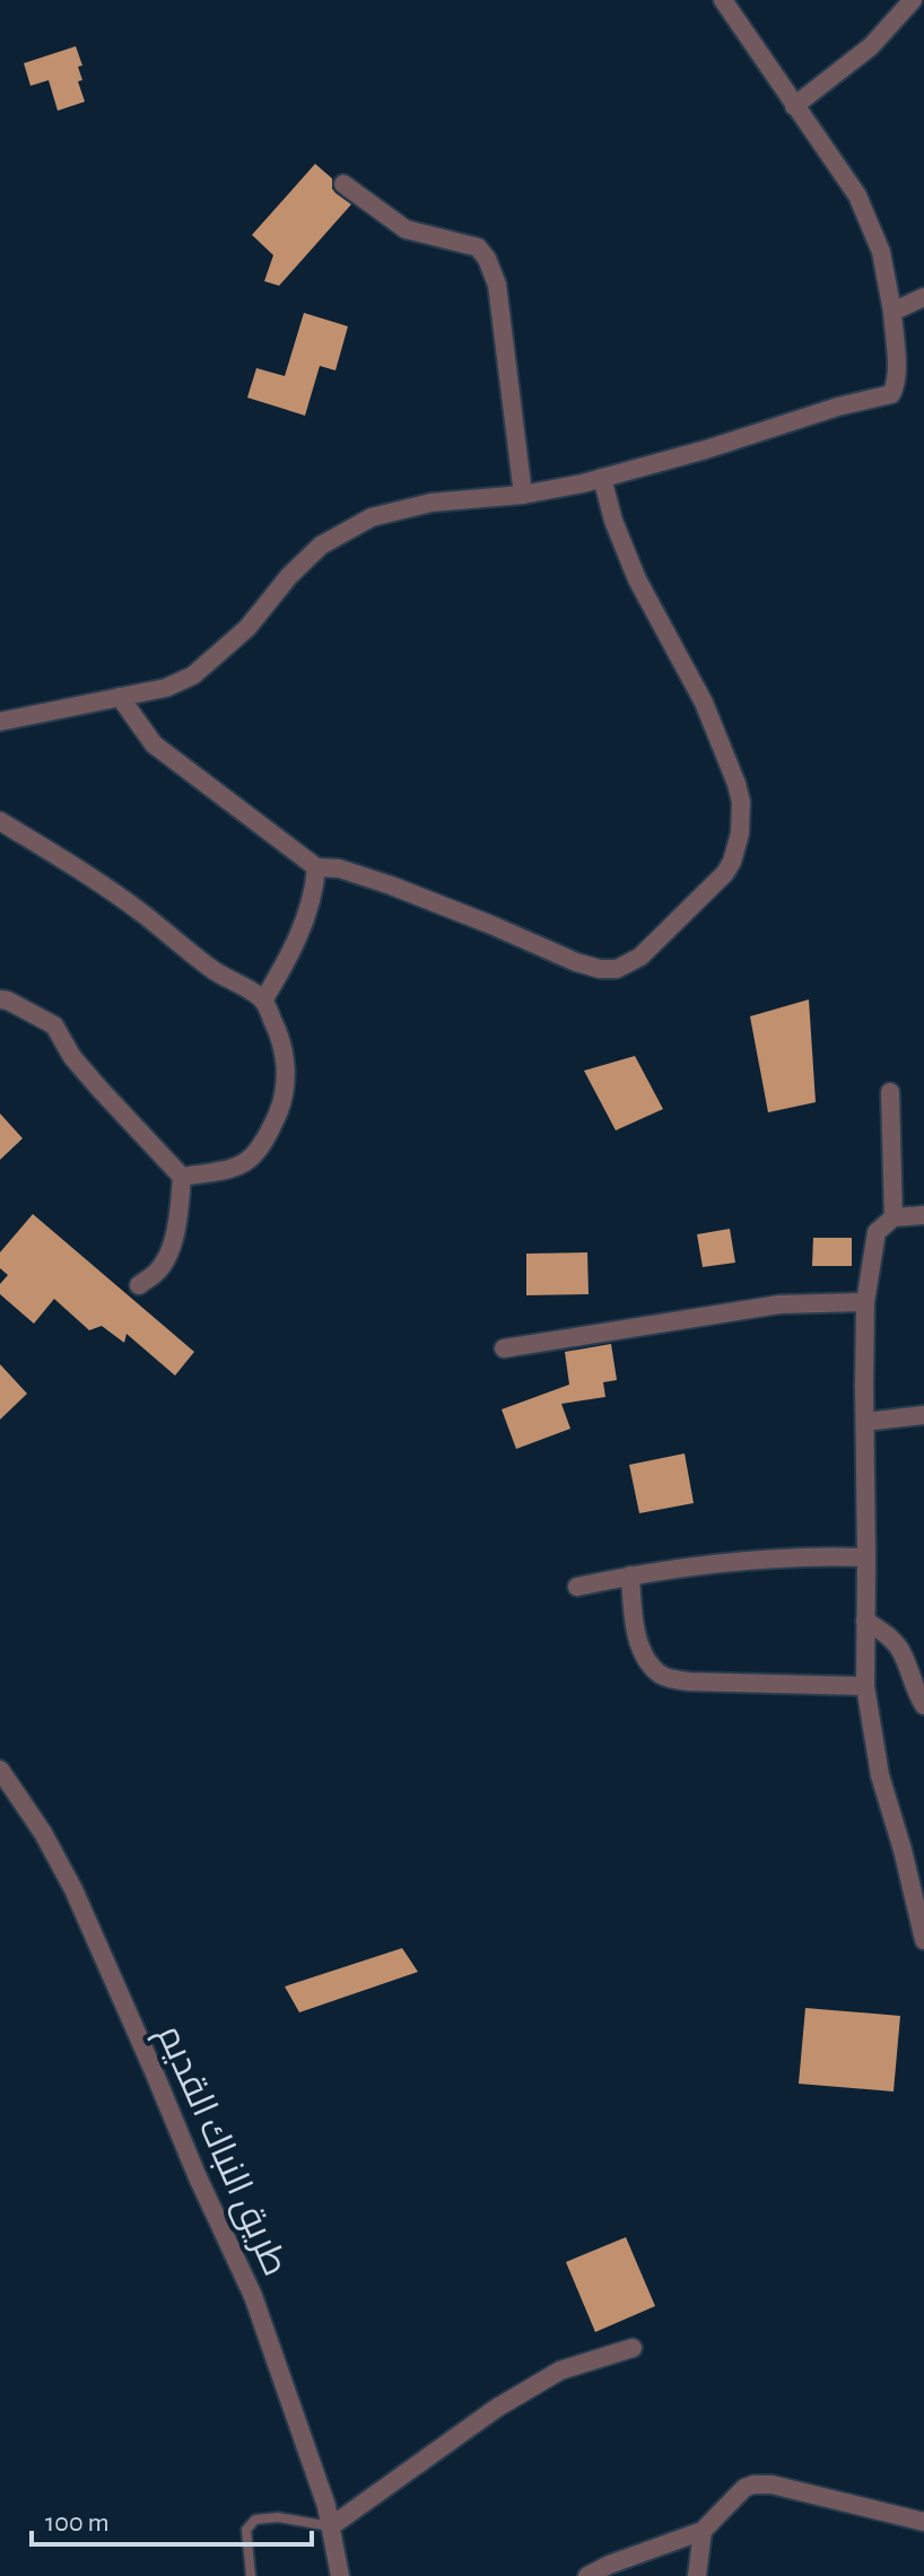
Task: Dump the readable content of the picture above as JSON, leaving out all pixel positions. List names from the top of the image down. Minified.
{"streets":{"street":["طريق النباك القديم"]},"scale_bar":"100 m"}
